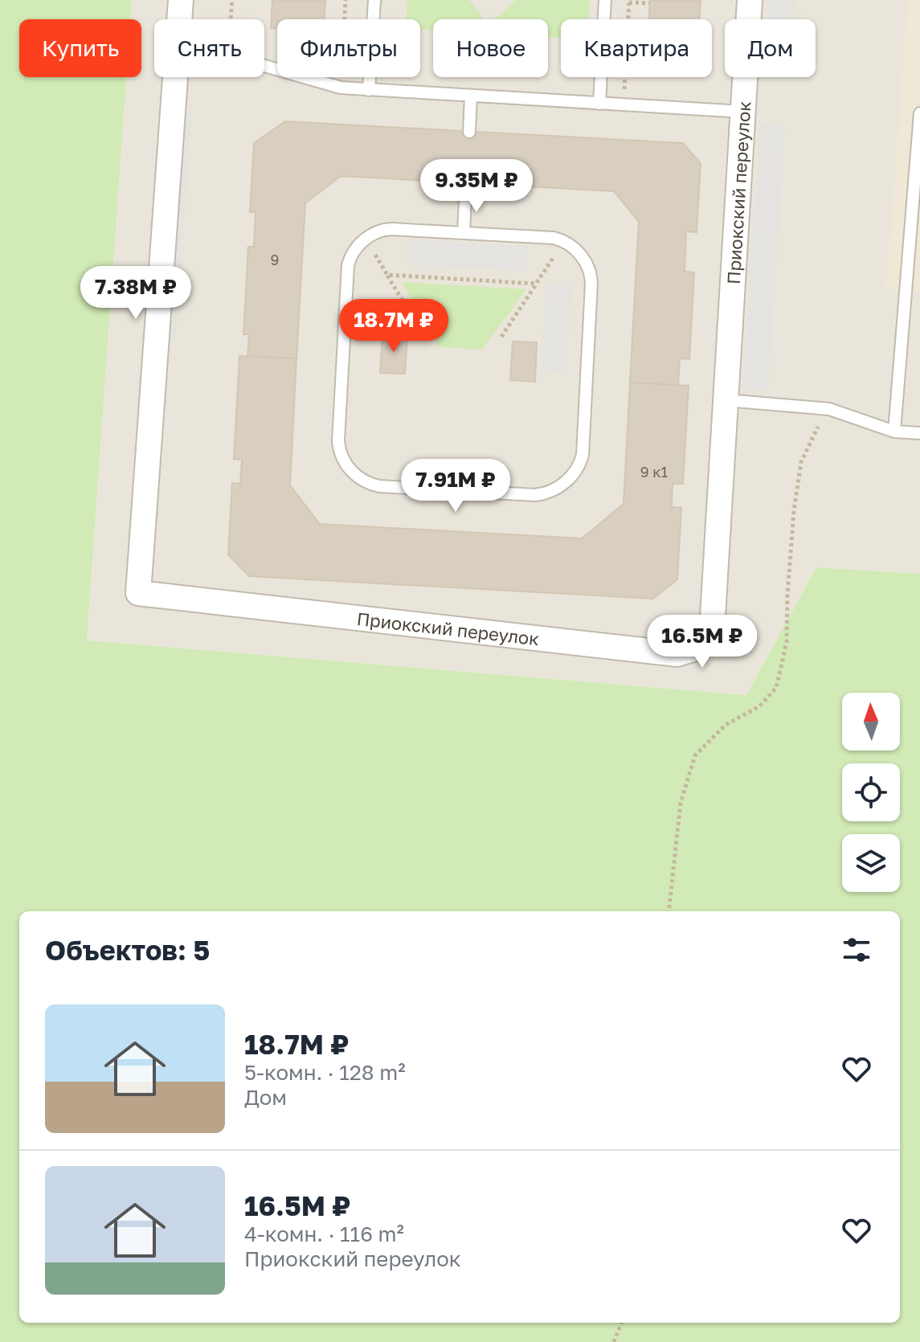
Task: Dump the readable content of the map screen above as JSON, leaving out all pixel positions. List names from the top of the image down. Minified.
{"streets":{"street":["Приокский переулок"]},"house_numbers":["9","9 к1"],"north":"top","page":{"chip":["Купить","Снять","Фильтры","Новое","Квартира","Дом"],"price":["9.35M ₽","7.38M ₽","18.7M ₽","7.91M ₽","16.5M ₽"],"heading":"Объектов: 5","list":[{"name":"18.7M ₽","note":"5-комн. · 128 m² · Дом"},{"name":"16.5M ₽","note":"4-комн. · 116 m² · Приокский переулок"}]}}
